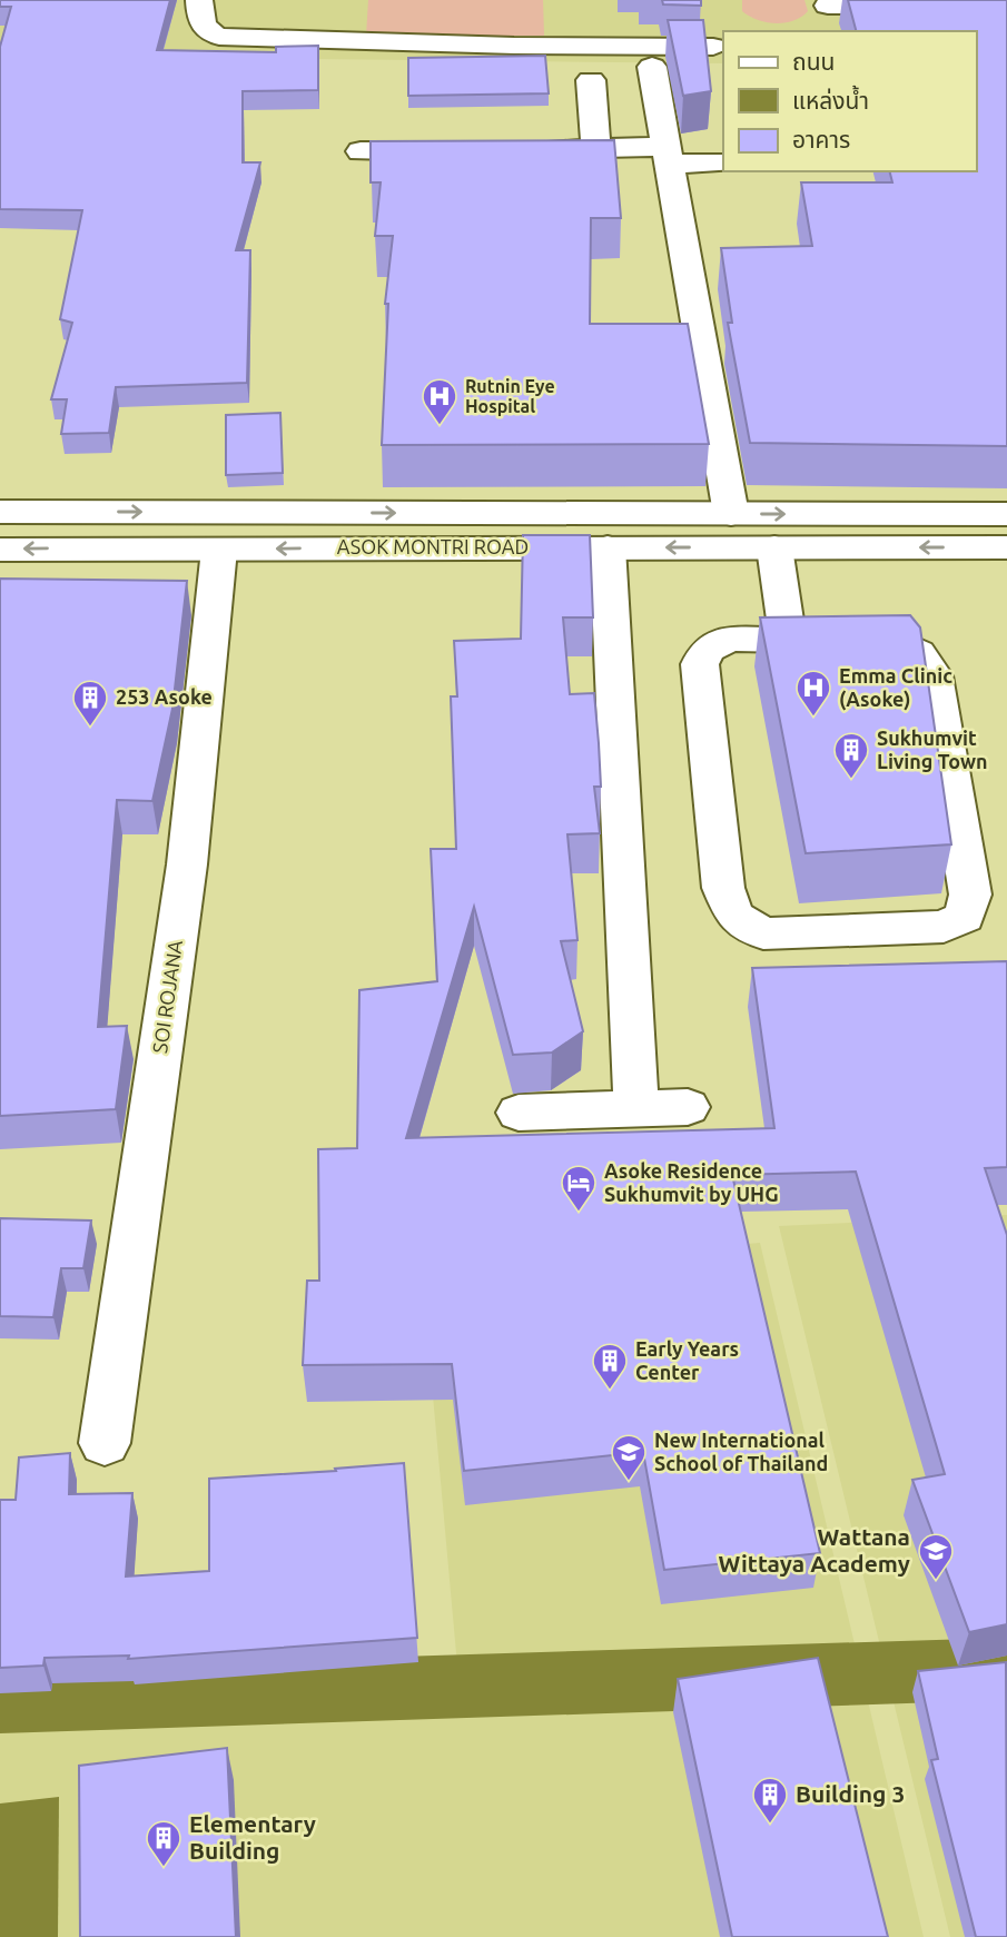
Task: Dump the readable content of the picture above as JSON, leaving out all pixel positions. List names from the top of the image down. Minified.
{"streets":{"street":["ASOK MONTRI ROAD","SOI ROJANA"]},"crossings":[["ASOK MONTRI ROAD","SOI ROJANA"]],"places":{"hospital":["Rutnin Eye Hospital","Emma Clinic (Asoke)"],"building":["253 Asoke","Sukhumvit Living Town","Early Years Center","Building 3","Elementary Building"],"hotel":["Asoke Residence Sukhumvit by UHG"],"school or university":["New International School of Thailand","Wattana Wittaya Academy"]},"legend":["ถนน","แหล่งน้ำ","อาคาร"]}
